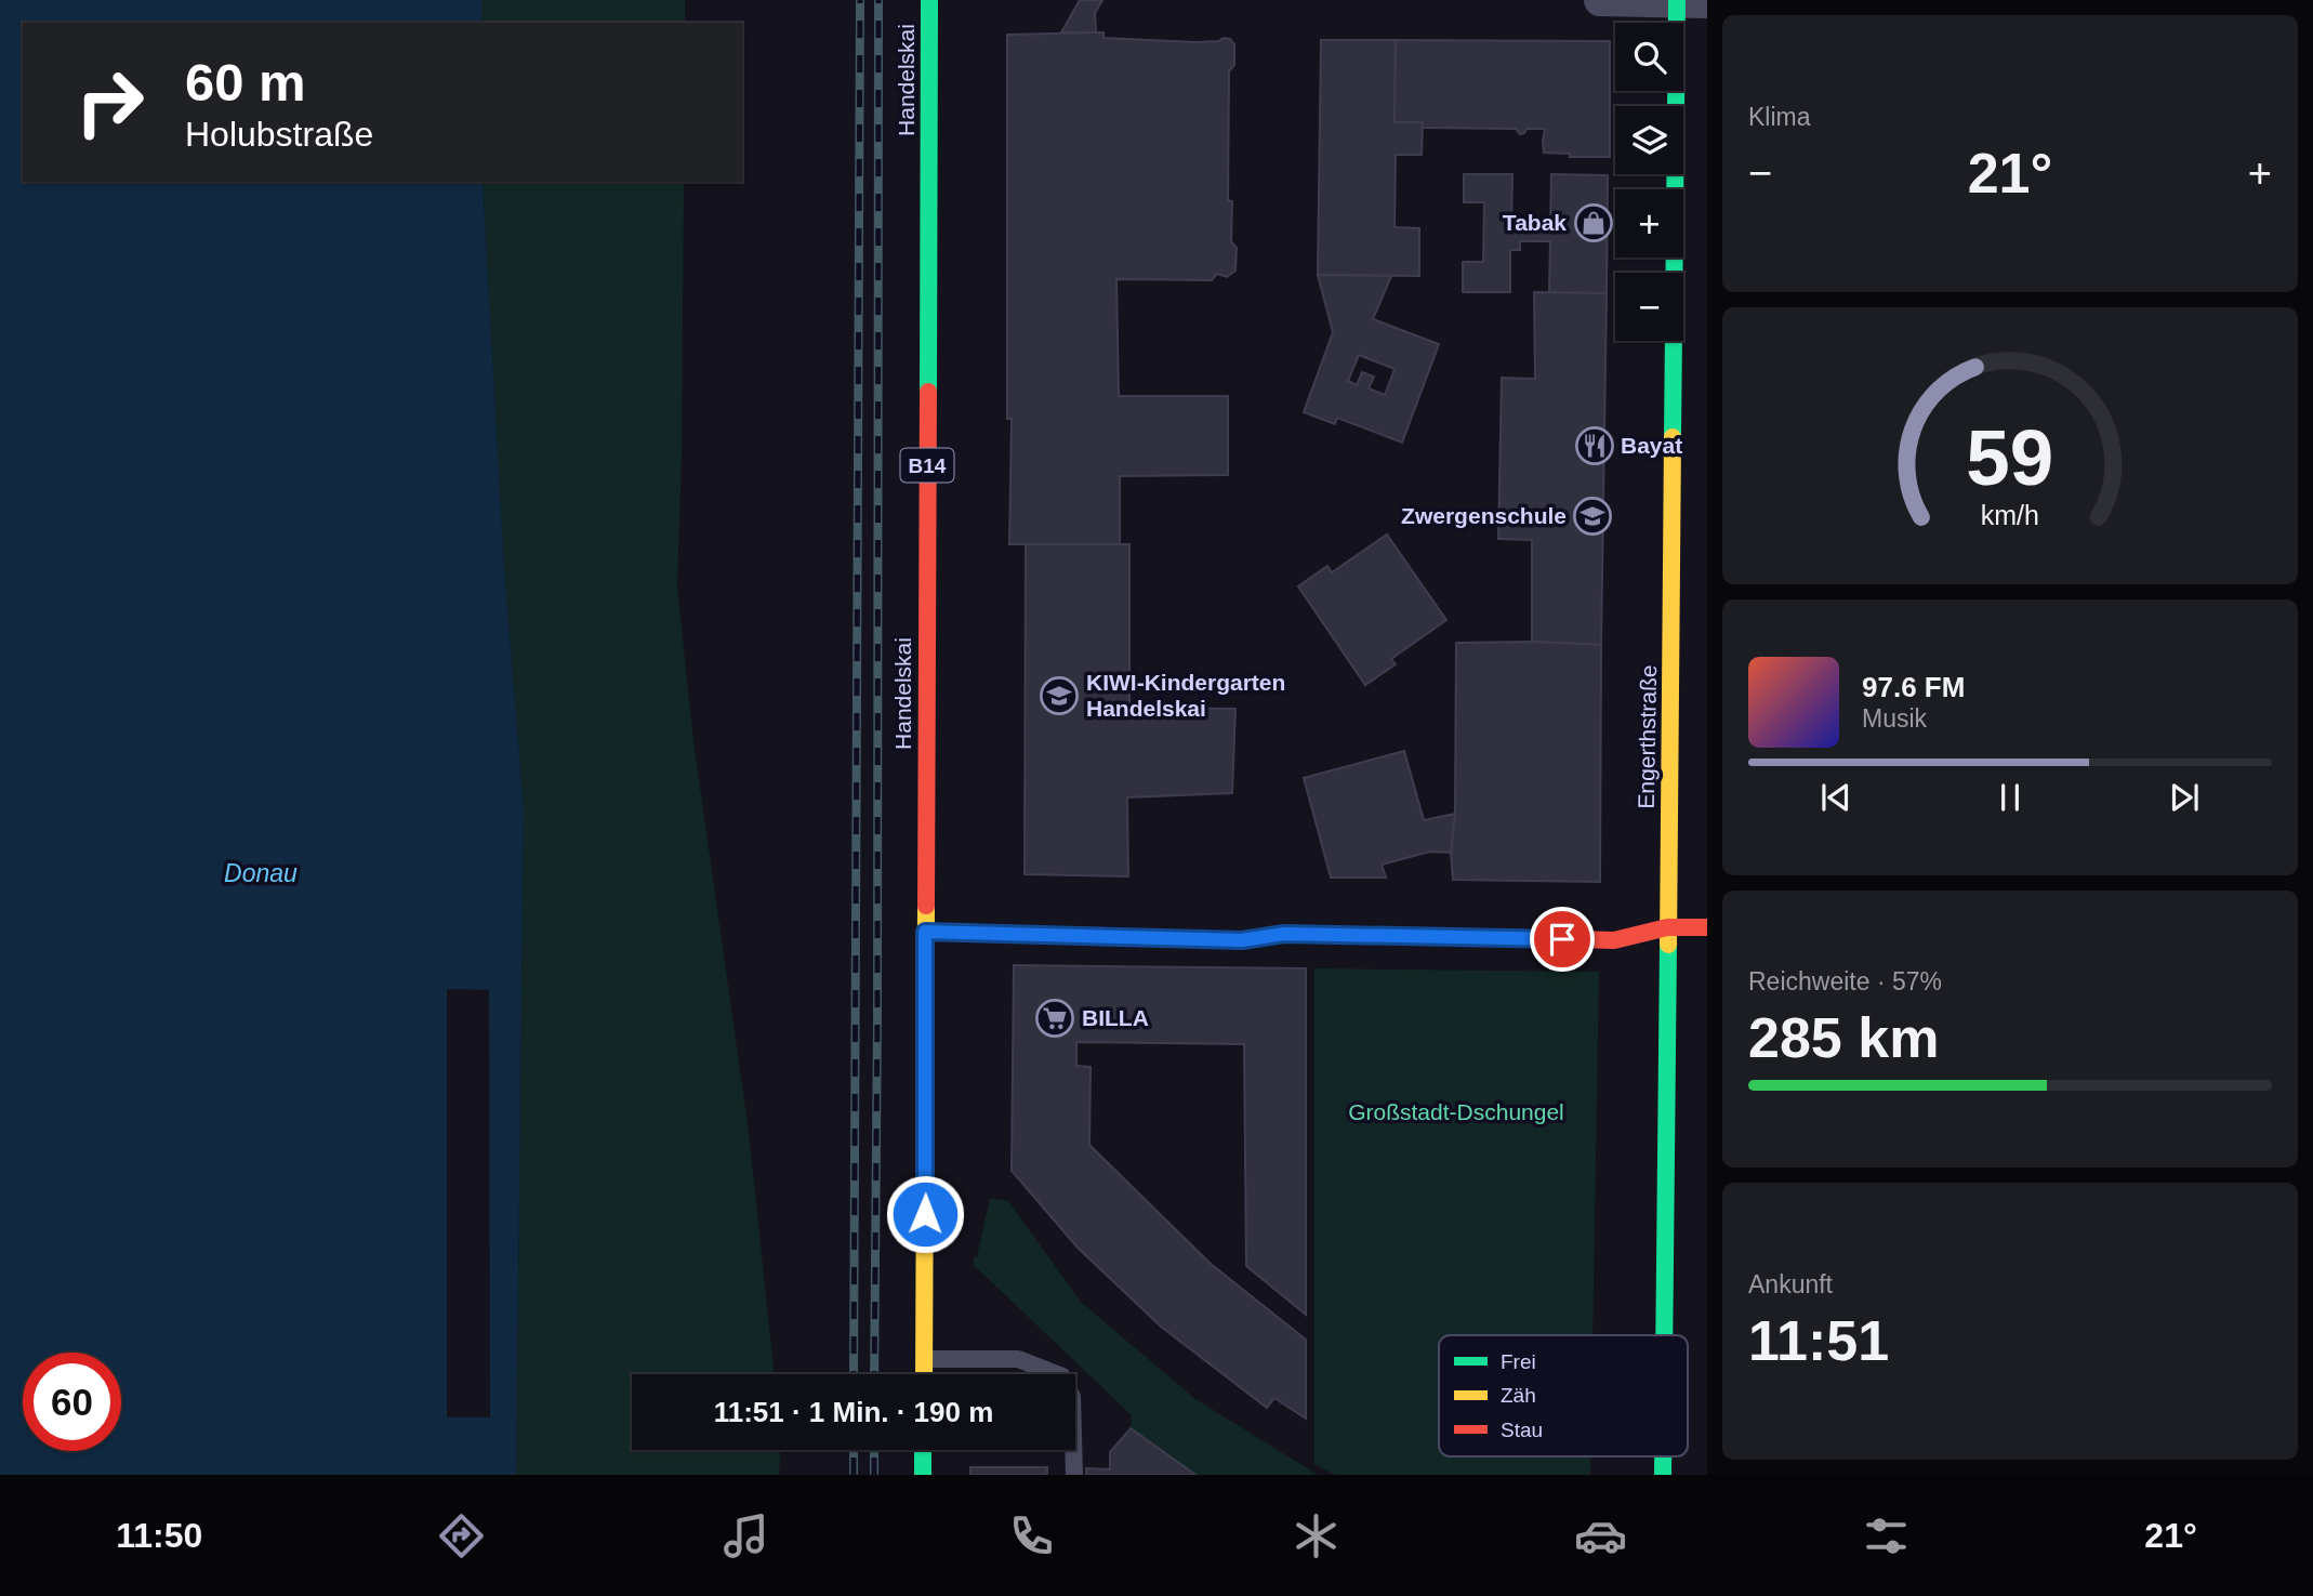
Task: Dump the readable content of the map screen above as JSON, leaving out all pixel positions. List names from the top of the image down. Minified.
{"streets":{"street":["Handelskai","B14","Engerthstraße"]},"water":["Donau"],"parks":["Großstadt-Dschungel"],"places":{"shop":["Tabak"],"restaurant":["Bayat"],"school or university":["Zwergenschule","KIWI-Kindergarten Handelskai"],"supermarket":["BILLA"]},"legend":["Frei","Zäh","Stau"],"page":{"tile":["Klima",["Reichweite · 57%","285 km"],["Ankunft","11:51"]],"map_buttons":["+","−"],"turn":["60 m","Holubstraße"],"heat":["−","21°","+"],"song":["97.6 FM","Musik"],"limit":"60","trip":"11:51 · 1 Min. · 190 m","tabs":["11:50","21°"],"gauge":["59","km/h"]}}
